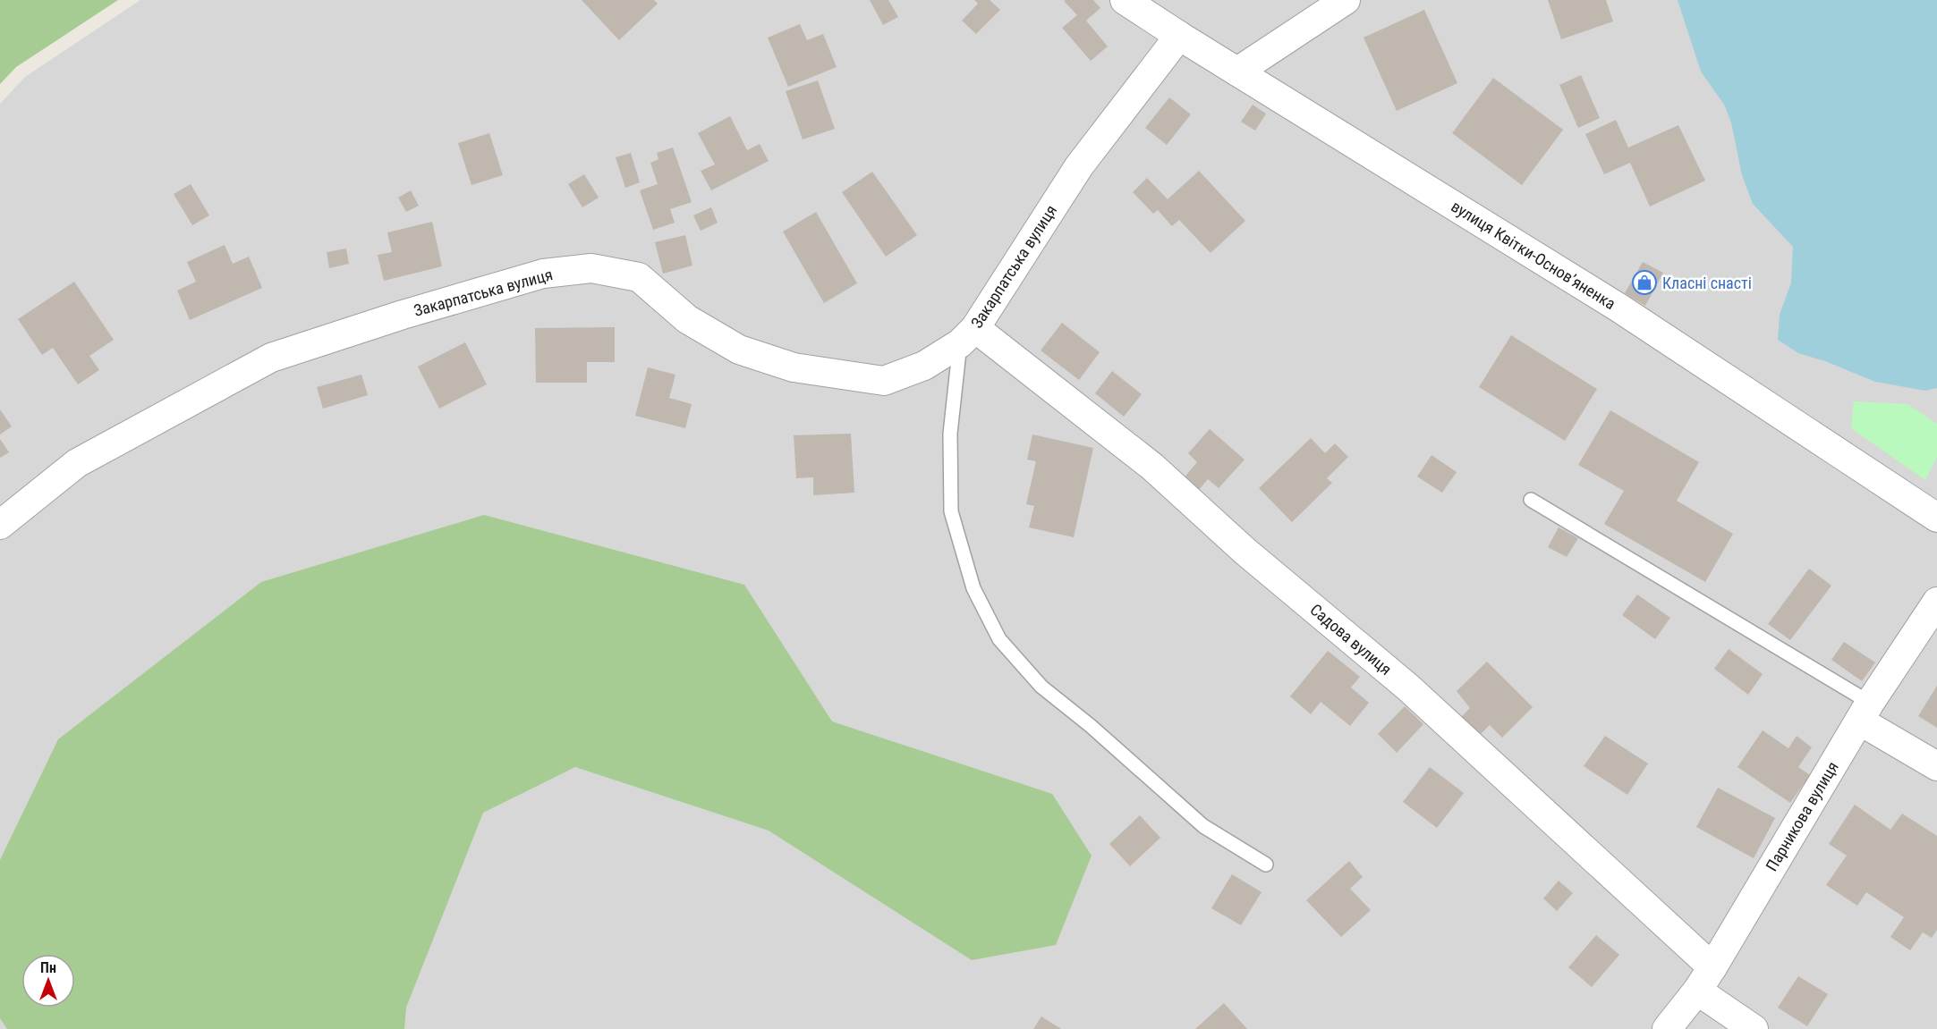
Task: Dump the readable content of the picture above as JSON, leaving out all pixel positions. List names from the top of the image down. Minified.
{"streets":{"street":["вулиця Квітки-Основ’яненка","Закарпатська вулиця","Садова вулиця","Парникова вулиця"]},"crossings":[["вулиця Квітки-Основ’яненка","Закарпатська вулиця"],["Закарпатська вулиця","Садова вулиця"],["Садова вулиця","Парникова вулиця"]],"places":{"shop":["Класні снасті"]},"north":"top"}
